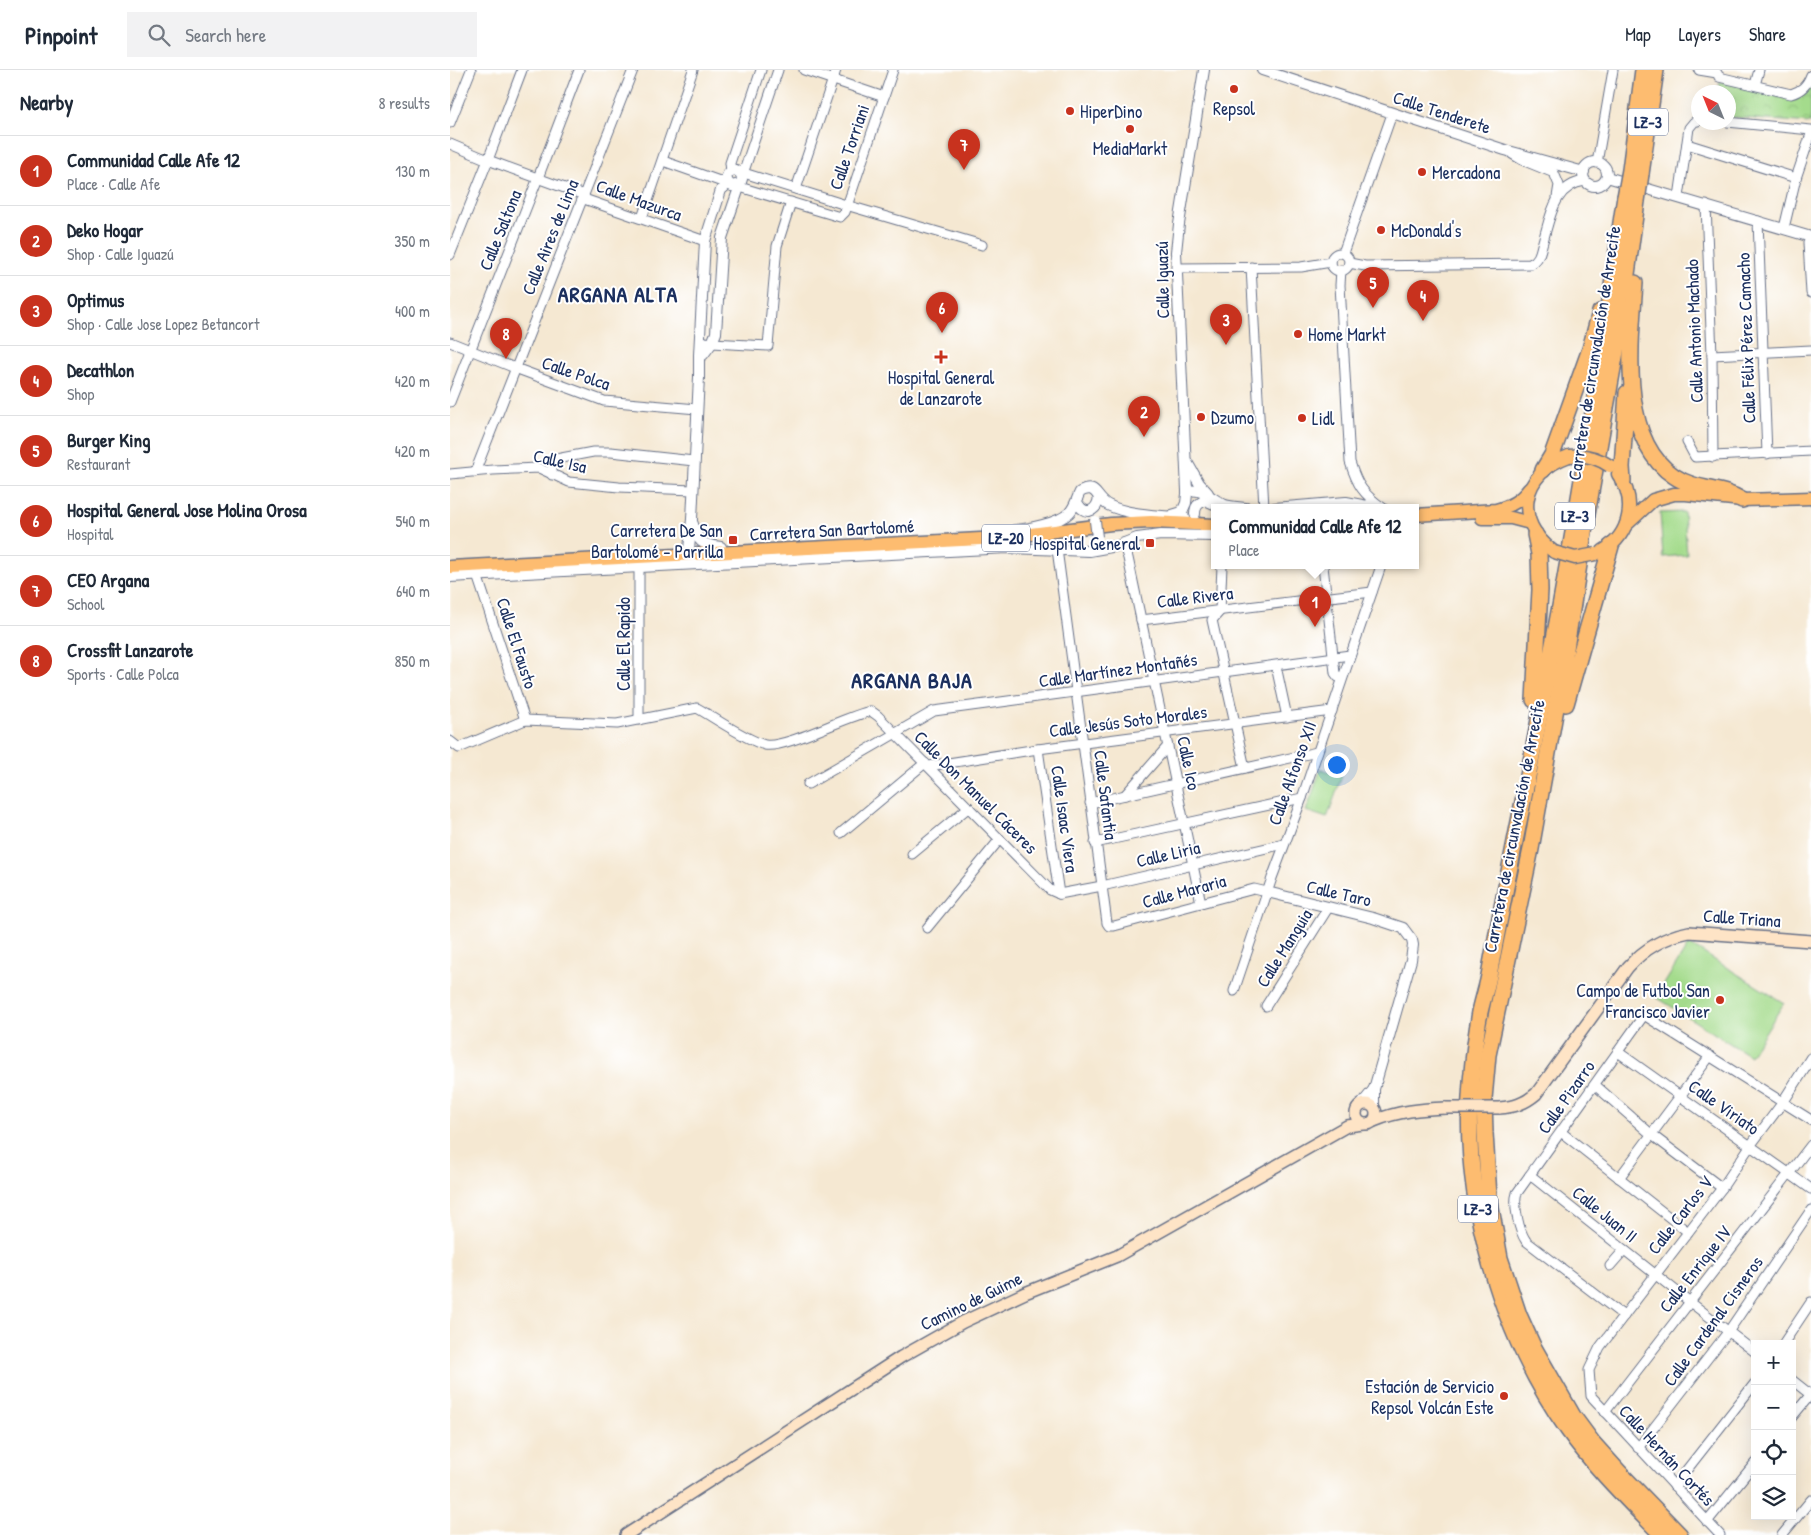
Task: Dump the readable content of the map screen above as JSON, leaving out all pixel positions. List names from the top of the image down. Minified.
{"streets":{"highway":["LZ-3","Carretera de circunvalación de Arrecife"],"main road":["Carretera San Bartolomé","LZ-20","Calle Triana","Camino de Guime"],"street":["Calle Tenderete","Calle Torriani","Calle Mazurca","Calle Saltona","Calle Aires de Lima","Calle Iguazú","Calle Antonio Machado","Calle Félix Pérez Camacho","Calle Polca","Calle Isa","Calle Rivera","Calle El Fausto","Calle El Rapido","Calle Martínez Montañés","Calle Jesús Soto Morales","Calle Ico","Calle Alfonso XII","Calle Don Manuel Cáceres","Calle Safantia","Calle Isaac Viera","Calle Liria","Calle Mararia","Calle Taro","Calle Manguia","Calle Pizarro","Calle Viriato","Calle Juan II","Calle Carlos V","Calle Enrique IV","Calle Cardenal Cisneros","Calle Hernán Cortés"]},"crossings":[["LZ-3","Carretera de circunvalación de Arrecife"],["Calle Mazurca","Calle Saltona"],["Calle Mazurca","Calle Aires de Lima"],["Calle Saltona","Calle Polca"],["Calle Aires de Lima","Calle Polca"],["Calle Aires de Lima","Calle Isa"],["Carretera San Bartolomé","Calle El Fausto"],["Carretera San Bartolomé","Calle El Rapido"],["Carretera San Bartolomé","Calle Ico"],["Carretera San Bartolomé","Calle Safantia"],["Calle Rivera","Calle Ico"],["Calle Rivera","Calle Alfonso XII"],["Calle El Rapido","Calle Don Manuel Cáceres"],["Calle Martínez Montañés","Calle Ico"],["Calle Martínez Montañés","Calle Alfonso XII"],["Calle Martínez Montañés","Calle Don Manuel Cáceres"],["Calle Martínez Montañés","Calle Safantia"],["Calle Jesús Soto Morales","Calle Ico"],["Calle Jesús Soto Morales","Calle Alfonso XII"],["Calle Jesús Soto Morales","Calle Don Manuel Cáceres"],["Calle Jesús Soto Morales","Calle Safantia"],["Calle Jesús Soto Morales","Calle Isaac Viera"],["Calle Ico","Calle Liria"],["Calle Ico","Calle Mararia"],["Calle Alfonso XII","Calle Liria"],["Calle Alfonso XII","Calle Mararia"],["Calle Alfonso XII","Calle Taro"],["Calle Don Manuel Cáceres","Calle Isaac Viera"],["Calle Don Manuel Cáceres","Calle Liria"],["Calle Safantia","Calle Liria"],["Calle Safantia","Calle Mararia"],["Calle Isaac Viera","Calle Liria"],["Calle Mararia","Calle Taro"],["Calle Taro","Calle Manguia"],["Calle Triana","Camino de Guime"],["Calle Pizarro","Calle Viriato"],["Calle Pizarro","Calle Juan II"],["Calle Pizarro","Calle Carlos V"],["Calle Viriato","Calle Carlos V"],["Calle Viriato","Calle Enrique IV"],["Calle Juan II","Calle Carlos V"],["Calle Juan II","Calle Enrique IV"],["Calle Juan II","Calle Cardenal Cisneros"],["Calle Carlos V","Calle Hernán Cortés"],["Calle Enrique IV","Calle Hernán Cortés"],["Calle Cardenal Cisneros","Calle Hernán Cortés"]],"districts":["ARGANA ALTA","ARGANA BAJA"],"places":{"other":["Repsol","HiperDino","MediaMarkt","Mercadona","McDonald's","Home Markt","Dzumo","Lidl","Campo de Futbol San Francisco Javier","Estación de Servicio Repsol Volcán Este"],"health":["Hospital General de Lanzarote"],"transit":["Carretera De San Bartolomé - Parrilla","Hospital General"]},"north":"top left","page":{"header":"Pinpoint","search":"Search here","nav":["Map","Layers","Share"],"heading":["Nearby","8 results"],"pins":["7","5","4","6","3","8","2","1"],"list":[{"mark":"1","name":"Communidad Calle Afe 12","note":"Place · Calle Afe","value":"130 m"},{"mark":"2","name":"Deko Hogar","note":"Shop · Calle Iguazú","value":"350 m"},{"mark":"3","name":"Optimus","note":"Shop · Calle Jose Lopez Betancort","value":"400 m"},{"mark":"4","name":"Decathlon","note":"Shop","value":"420 m"},{"mark":"5","name":"Burger King","note":"Restaurant","value":"420 m"},{"mark":"6","name":"Hospital General Jose Molina Orosa","note":"Hospital","value":"540 m"},{"mark":"7","name":"CEO Argana","note":"School","value":"640 m"},{"mark":"8","name":"Crossfit Lanzarote","note":"Sports · Calle Polca","value":"850 m"}],"popup":["Communidad Calle Afe 12","Place"],"map_buttons":["+","−"]}}
